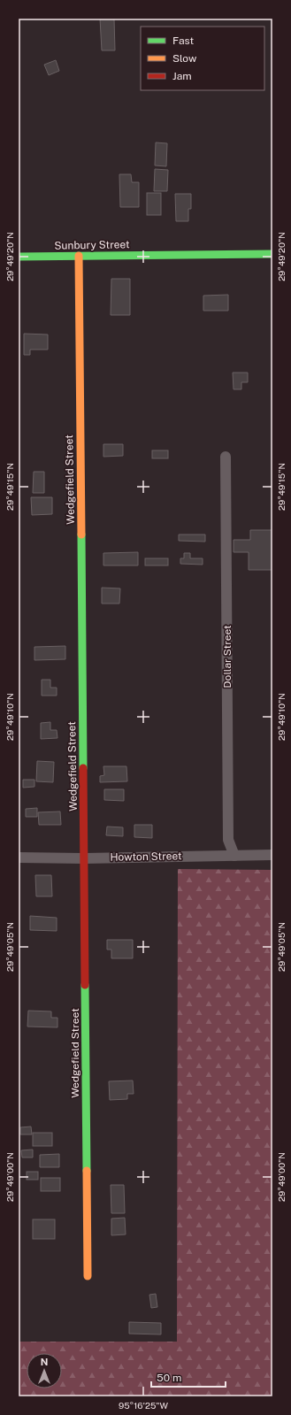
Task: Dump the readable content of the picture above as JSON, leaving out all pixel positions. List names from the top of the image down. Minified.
{"streets":{"street":["Sunbury Street","Wedgefield Street","Dollar Street","Howton Street"]},"crossings":[["Sunbury Street","Wedgefield Street"],["Wedgefield Street","Howton Street"],["Dollar Street","Howton Street"]],"legend":["Fast","Slow","Jam"],"scale_bar":"50 m","north":"top","coordinates":["29°49'20\"N","29°49'15\"N","29°49'10\"N","29°49'05\"N","29°49'00\"N","95°16'25\"W"]}
